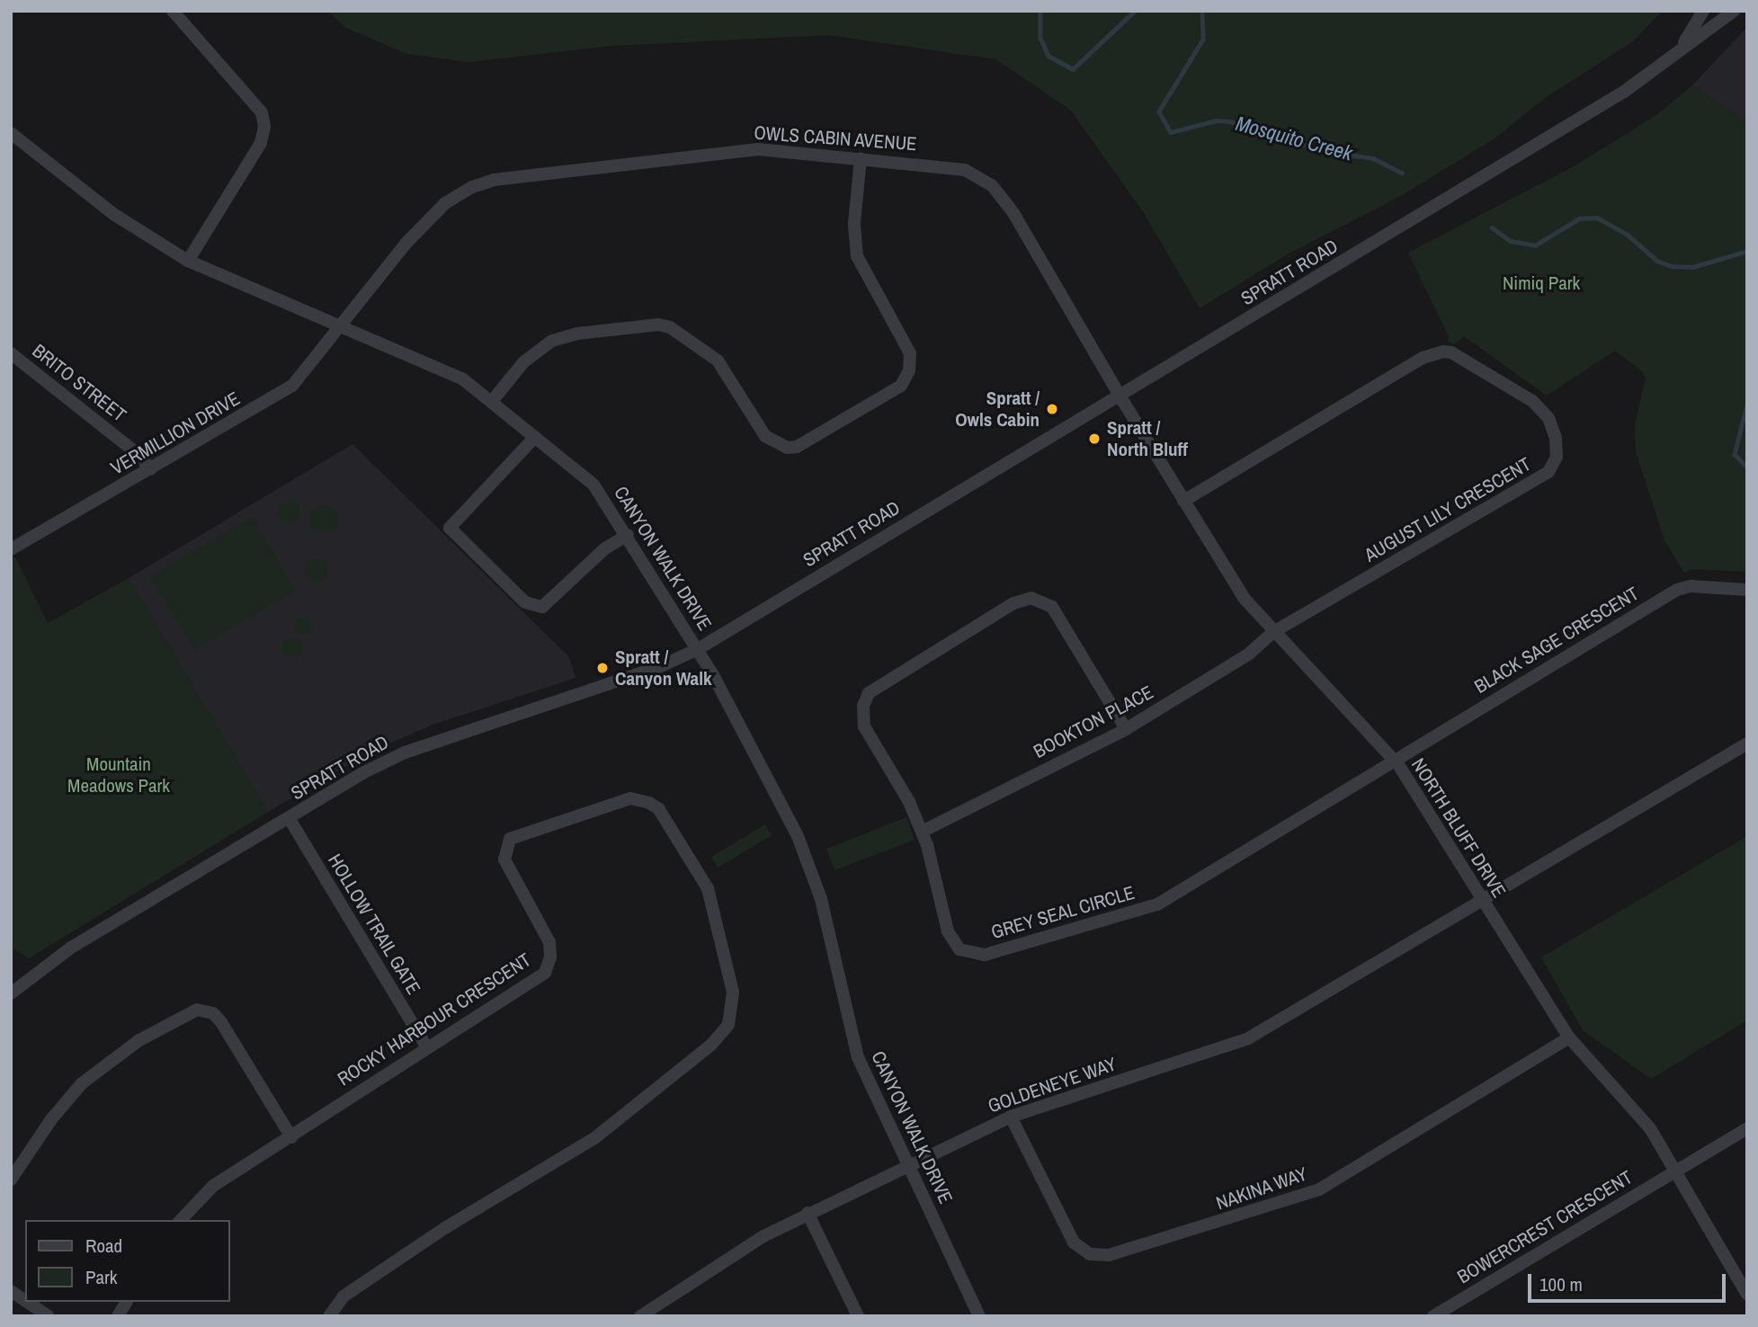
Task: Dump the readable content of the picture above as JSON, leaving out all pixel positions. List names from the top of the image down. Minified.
{"streets":{"street":["OWLS CABIN AVENUE","SPRATT ROAD","BRITO STREET","VERMILLION DRIVE","AUGUST LILY CRESCENT","CANYON WALK DRIVE","BLACK SAGE CRESCENT","BOOKTON PLACE","NORTH BLUFF DRIVE","GREY SEAL CIRCLE","HOLLOW TRAIL GATE","ROCKY HARBOUR CRESCENT","GOLDENEYE WAY","NAKINA WAY","BOWERCREST CRESCENT"]},"crossings":[["OWLS CABIN AVENUE","SPRATT ROAD"],["OWLS CABIN AVENUE","VERMILLION DRIVE"],["OWLS CABIN AVENUE","CANYON WALK DRIVE"],["OWLS CABIN AVENUE","NORTH BLUFF DRIVE"],["SPRATT ROAD","CANYON WALK DRIVE"],["SPRATT ROAD","NORTH BLUFF DRIVE"],["SPRATT ROAD","HOLLOW TRAIL GATE"],["BRITO STREET","VERMILLION DRIVE"],["VERMILLION DRIVE","CANYON WALK DRIVE"],["AUGUST LILY CRESCENT","BOOKTON PLACE"],["AUGUST LILY CRESCENT","NORTH BLUFF DRIVE"],["CANYON WALK DRIVE","GOLDENEYE WAY"],["BLACK SAGE CRESCENT","NORTH BLUFF DRIVE"],["BLACK SAGE CRESCENT","GREY SEAL CIRCLE"],["BOOKTON PLACE","NORTH BLUFF DRIVE"],["BOOKTON PLACE","GREY SEAL CIRCLE"],["NORTH BLUFF DRIVE","GREY SEAL CIRCLE"],["NORTH BLUFF DRIVE","GOLDENEYE WAY"],["NORTH BLUFF DRIVE","NAKINA WAY"],["NORTH BLUFF DRIVE","BOWERCREST CRESCENT"],["HOLLOW TRAIL GATE","ROCKY HARBOUR CRESCENT"],["GOLDENEYE WAY","NAKINA WAY"]],"water":["Mosquito Creek"],"parks":["Nimiq Park","Mountain Meadows Park"],"places":["Spratt / Owls Cabin","Spratt / North Bluff","Spratt / Canyon Walk"],"legend":["Road","Park"],"scale_bar":"100 m"}
